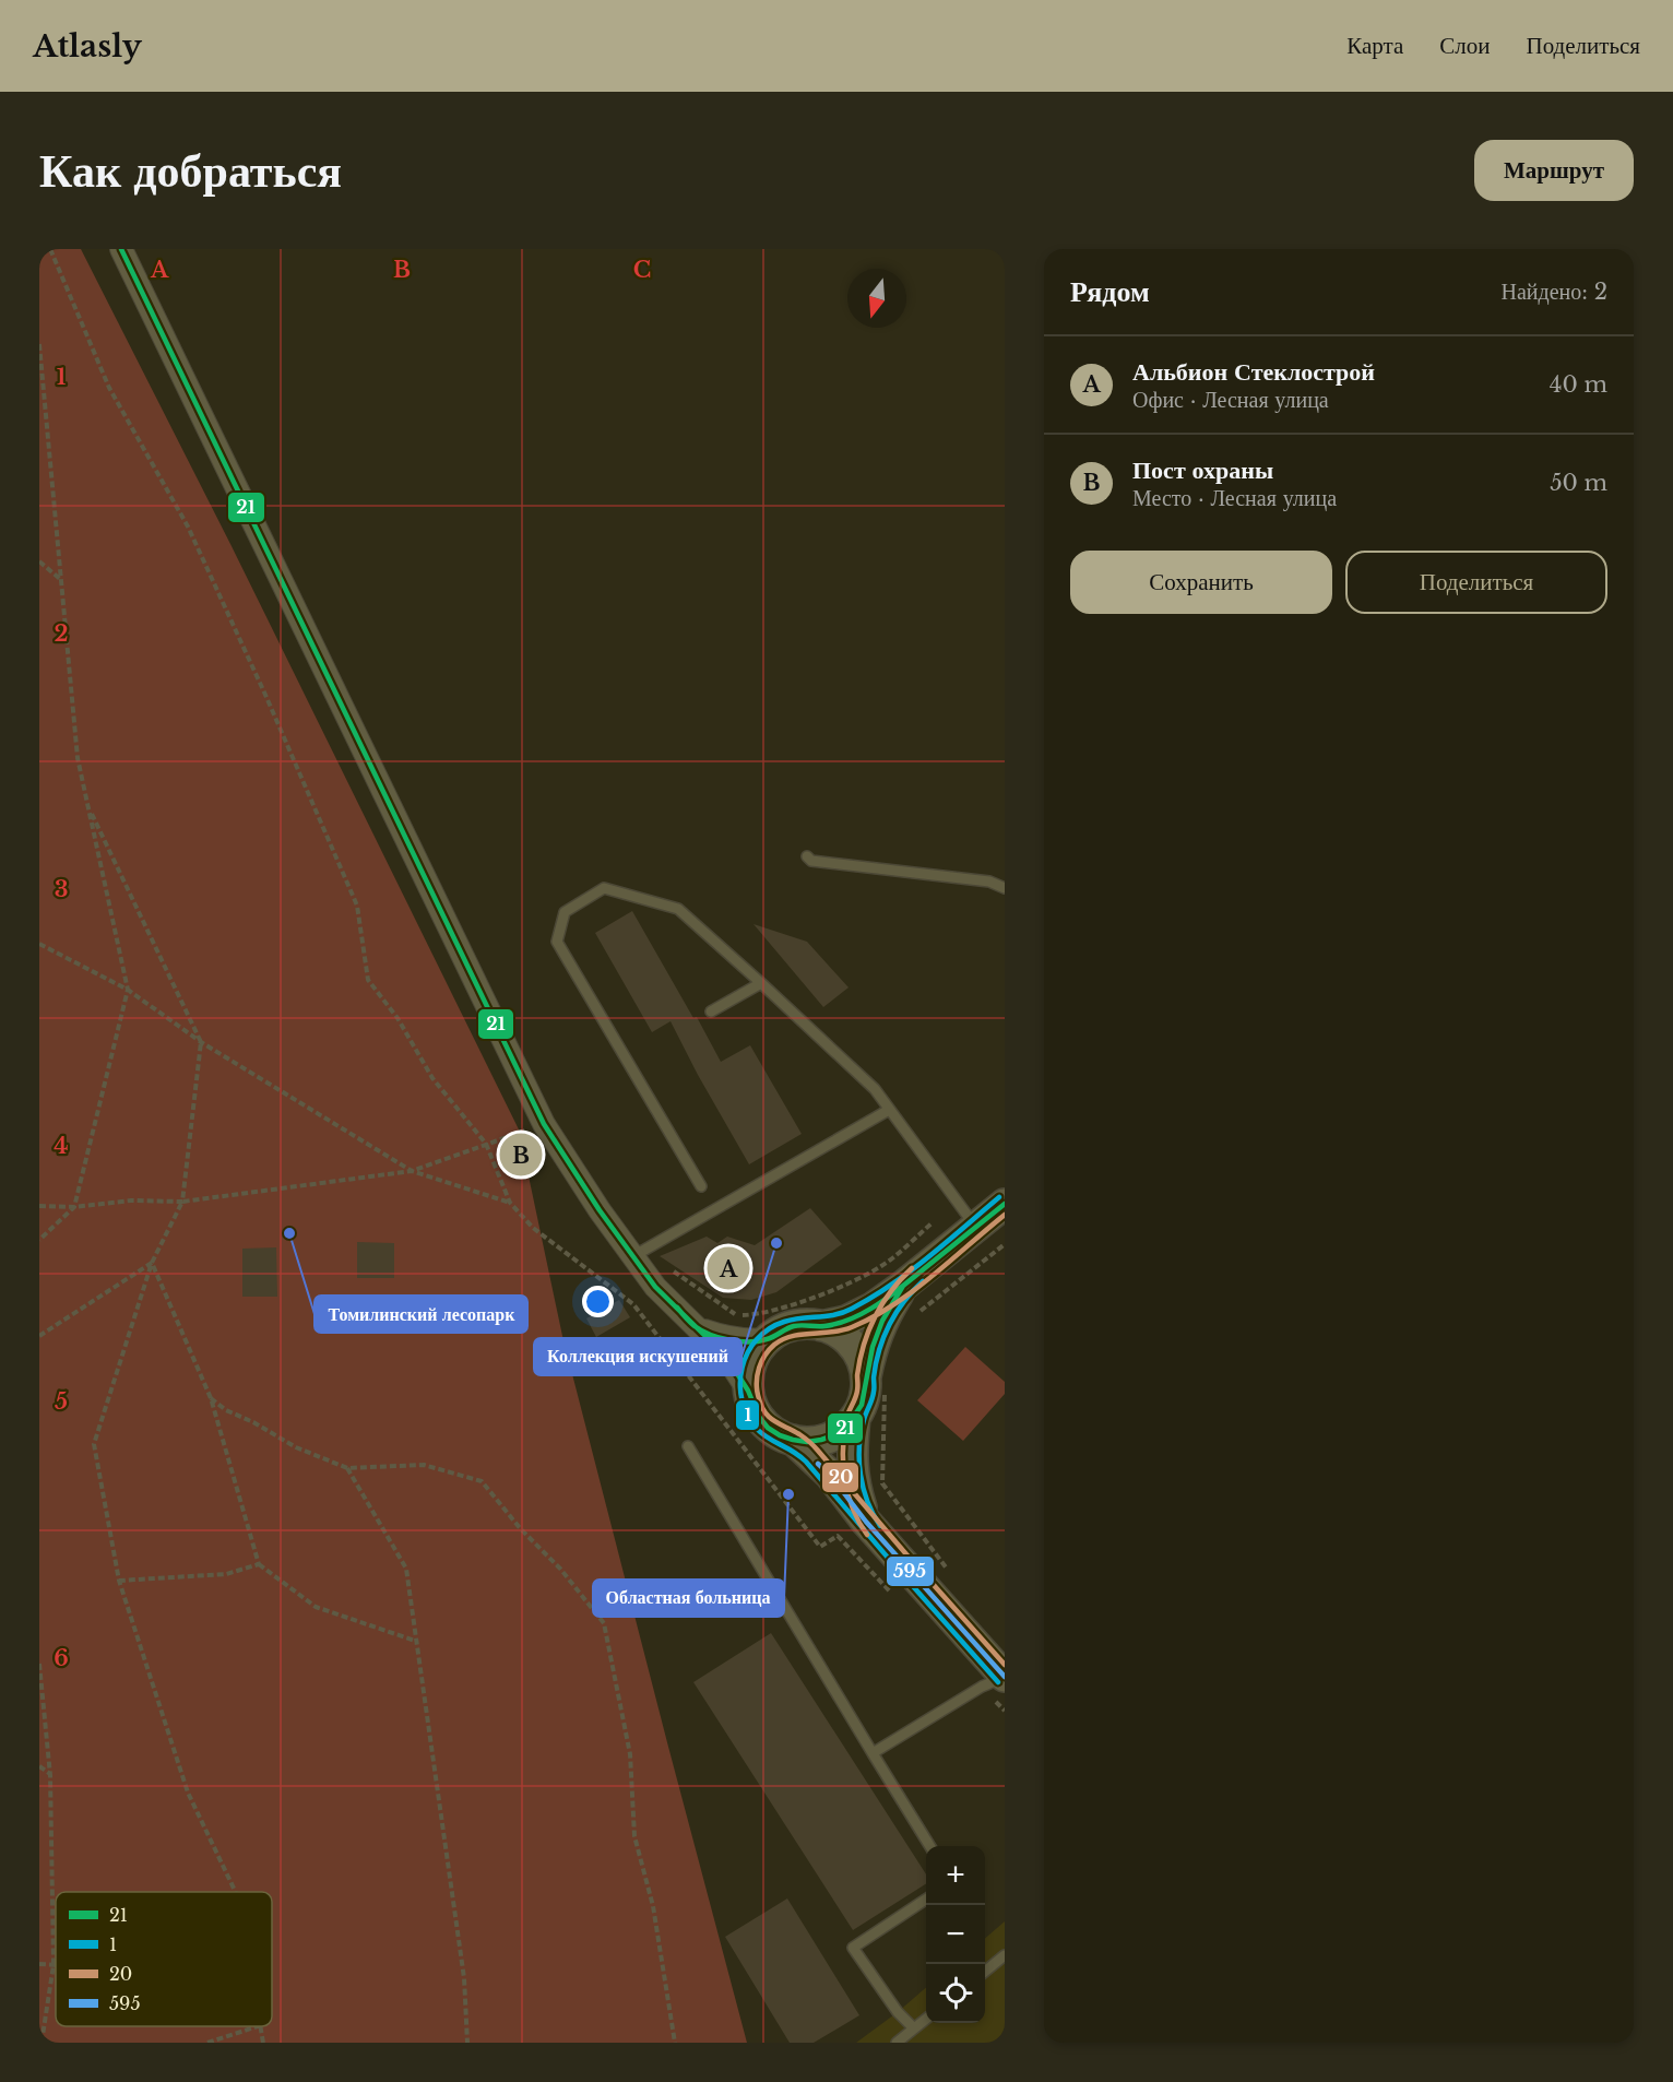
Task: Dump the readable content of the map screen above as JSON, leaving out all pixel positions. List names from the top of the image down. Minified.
{"places":["Томилинский лесопарк","Коллекция искушений","Областная больница"],"lines":["transit line 21","transit line 1","transit line 20","transit line 595"],"legend":["21","1","20","595"],"north":"bottom","page":{"header":"Atlasly","nav":["Карта","Слои","Поделиться"],"buttons":["Маршрут",["Сохранить","Поделиться"]],"title":"Как добраться","heading":["Рядом","Найдено: 2"],"list":[{"mark":"A","name":"Альбион Стеклострой","note":"Офис · Лесная улица","value":"40 m"},{"mark":"B","name":"Пост охраны","note":"Место · Лесная улица","value":"50 m"}],"pins":["B","A"],"map_buttons":["+","−"]},"grid":{"columns":["A","B","C"],"rows":["1","2","3","4","5","6"]}}
